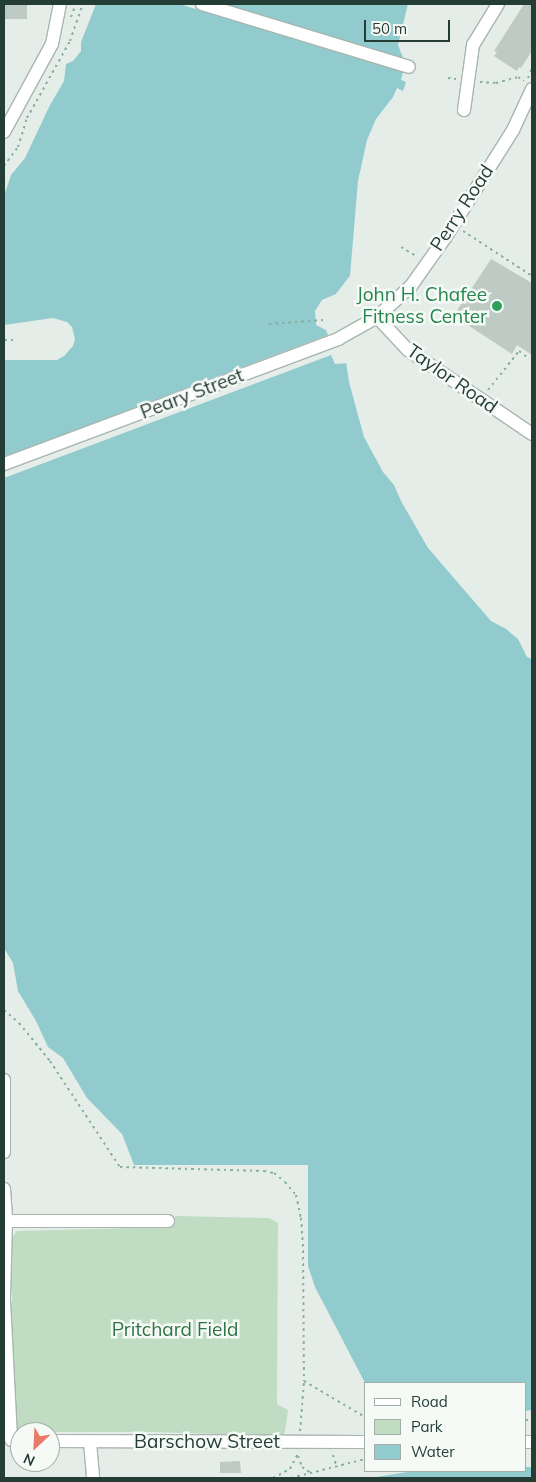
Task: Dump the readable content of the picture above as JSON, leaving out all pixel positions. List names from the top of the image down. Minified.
{"streets":{"street":["Perry Road","Taylor Road","Peary Street","Barschow Street"]},"crossings":[["Perry Road","Taylor Road"],["Perry Road","Peary Street"],["Taylor Road","Peary Street"]],"parks":["Pritchard Field"],"places":["John H. Chafee Fitness Center"],"legend":["Road","Park","Water"],"scale_bar":"50 m","north":"bottom left"}
